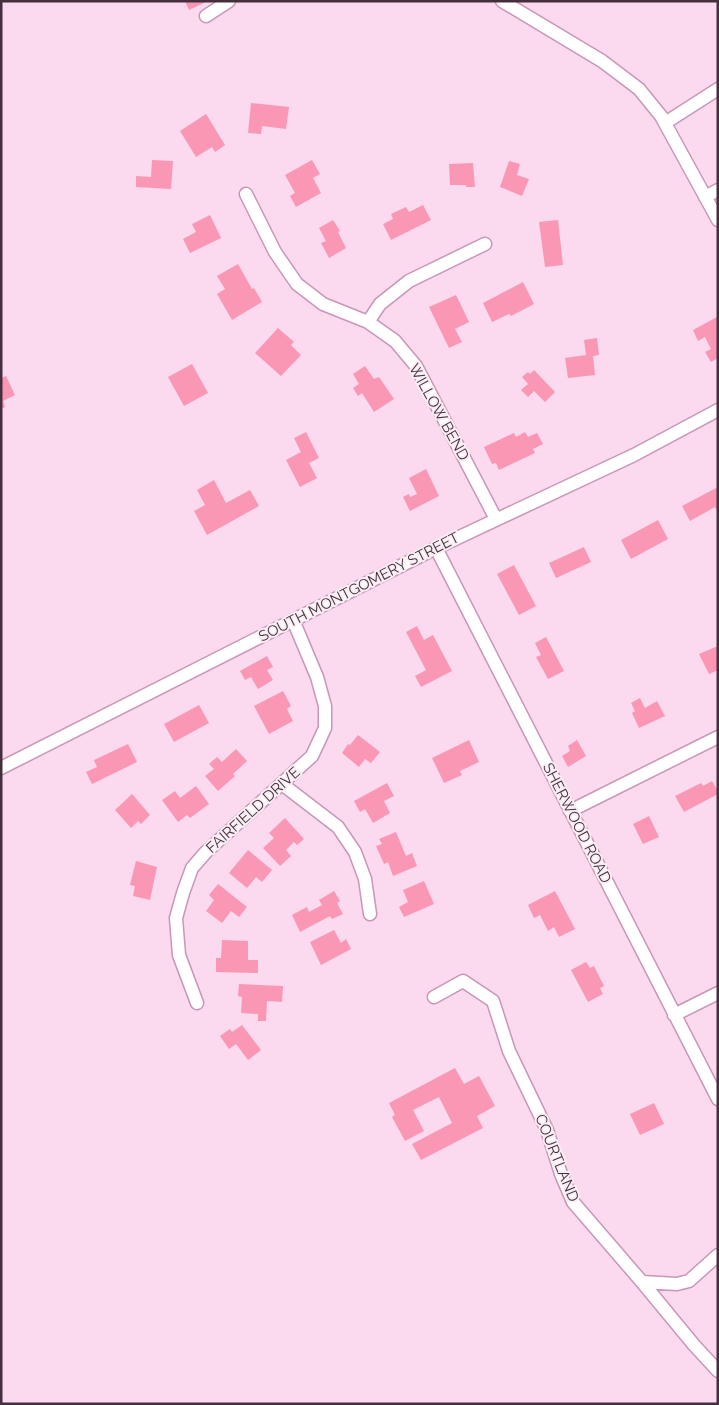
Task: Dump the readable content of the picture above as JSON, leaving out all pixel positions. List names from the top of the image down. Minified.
{"streets":{"street":["WILLOW BEND","SOUTH MONTGOMERY STREET","FAIRFIELD DRIVE","SHERWOOD ROAD","COURTLAND"]},"crossings":[["WILLOW BEND","SOUTH MONTGOMERY STREET"],["SOUTH MONTGOMERY STREET","FAIRFIELD DRIVE"],["SOUTH MONTGOMERY STREET","SHERWOOD ROAD"]]}
